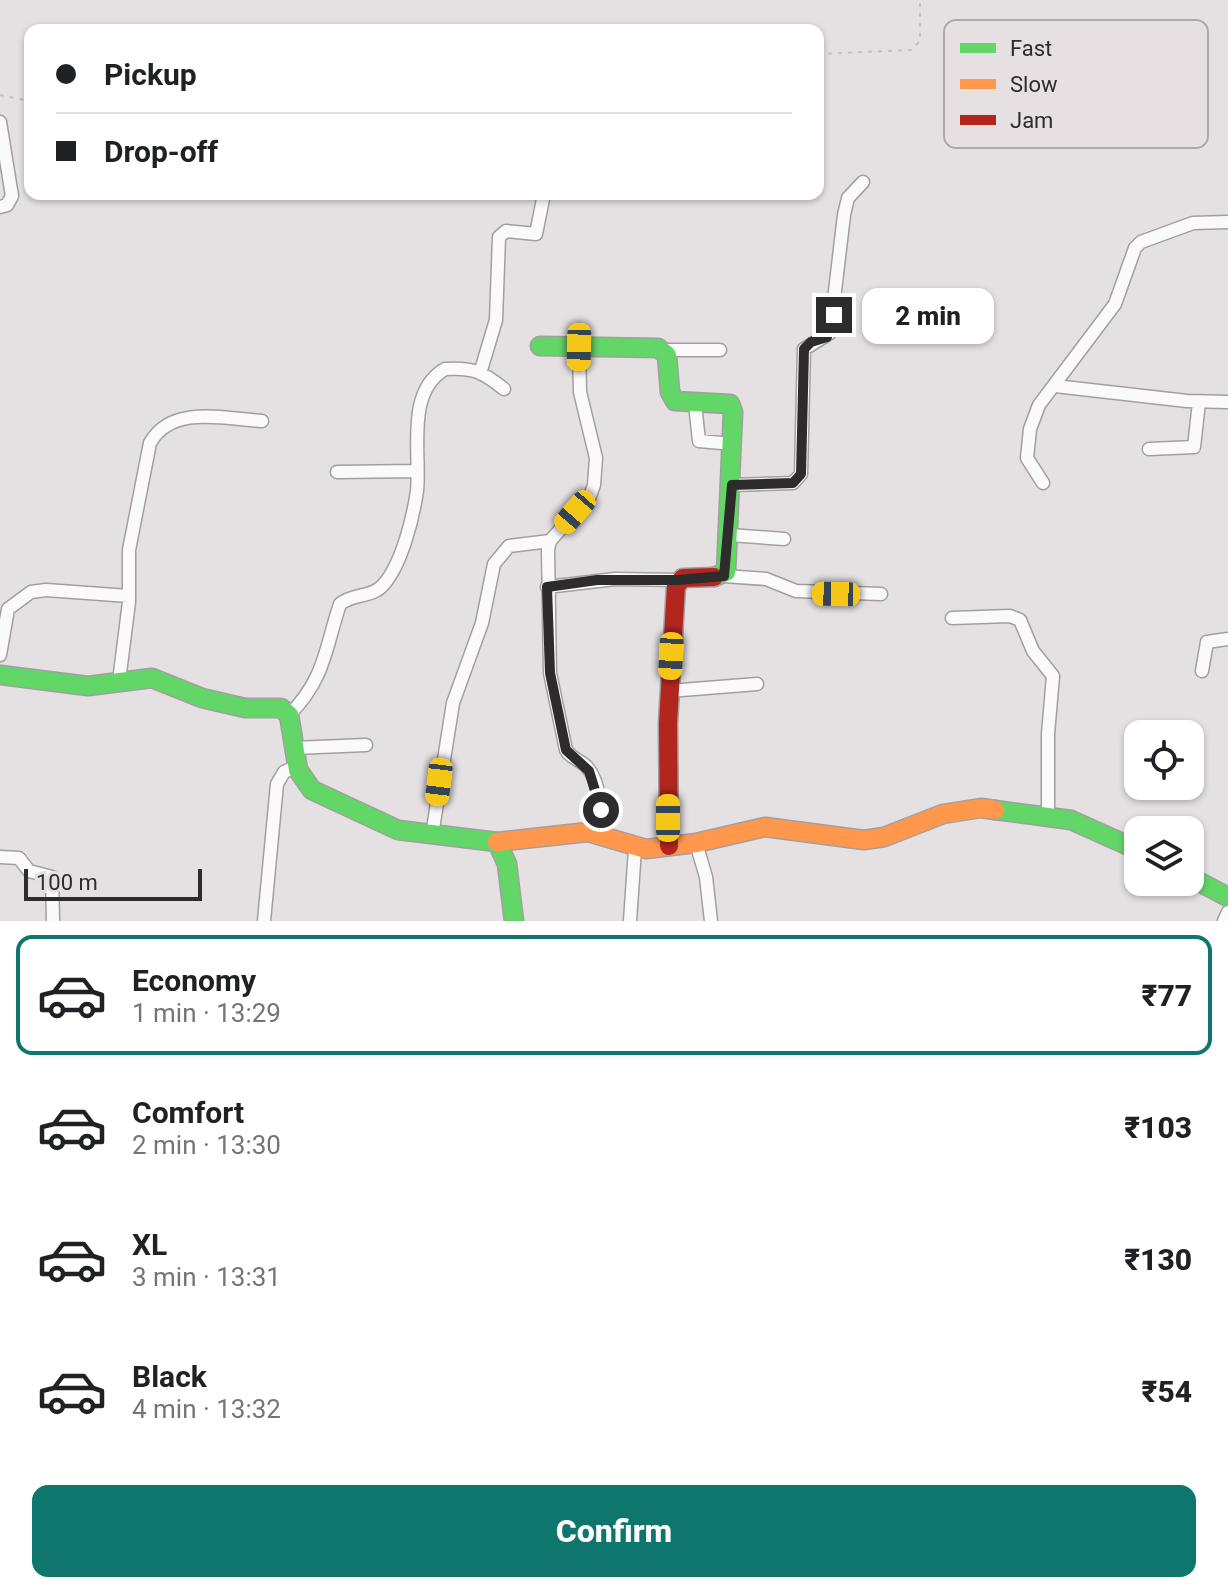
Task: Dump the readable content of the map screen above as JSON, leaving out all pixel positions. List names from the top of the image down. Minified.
{"legend":["Fast","Slow","Jam"],"scale_bar":"100 m","page":{"banner":["Pickup","Drop-off"],"bubble":"2 min","scale":"100 m","list":[{"name":"Economy","note":"1 min · 13:29","value":"₹77"},{"name":"Comfort","note":"2 min · 13:30","value":"₹103"},{"name":"XL","note":"3 min · 13:31","value":"₹130"},{"name":"Black","note":"4 min · 13:32","value":"₹54"}],"buttons":"Confirm"}}
